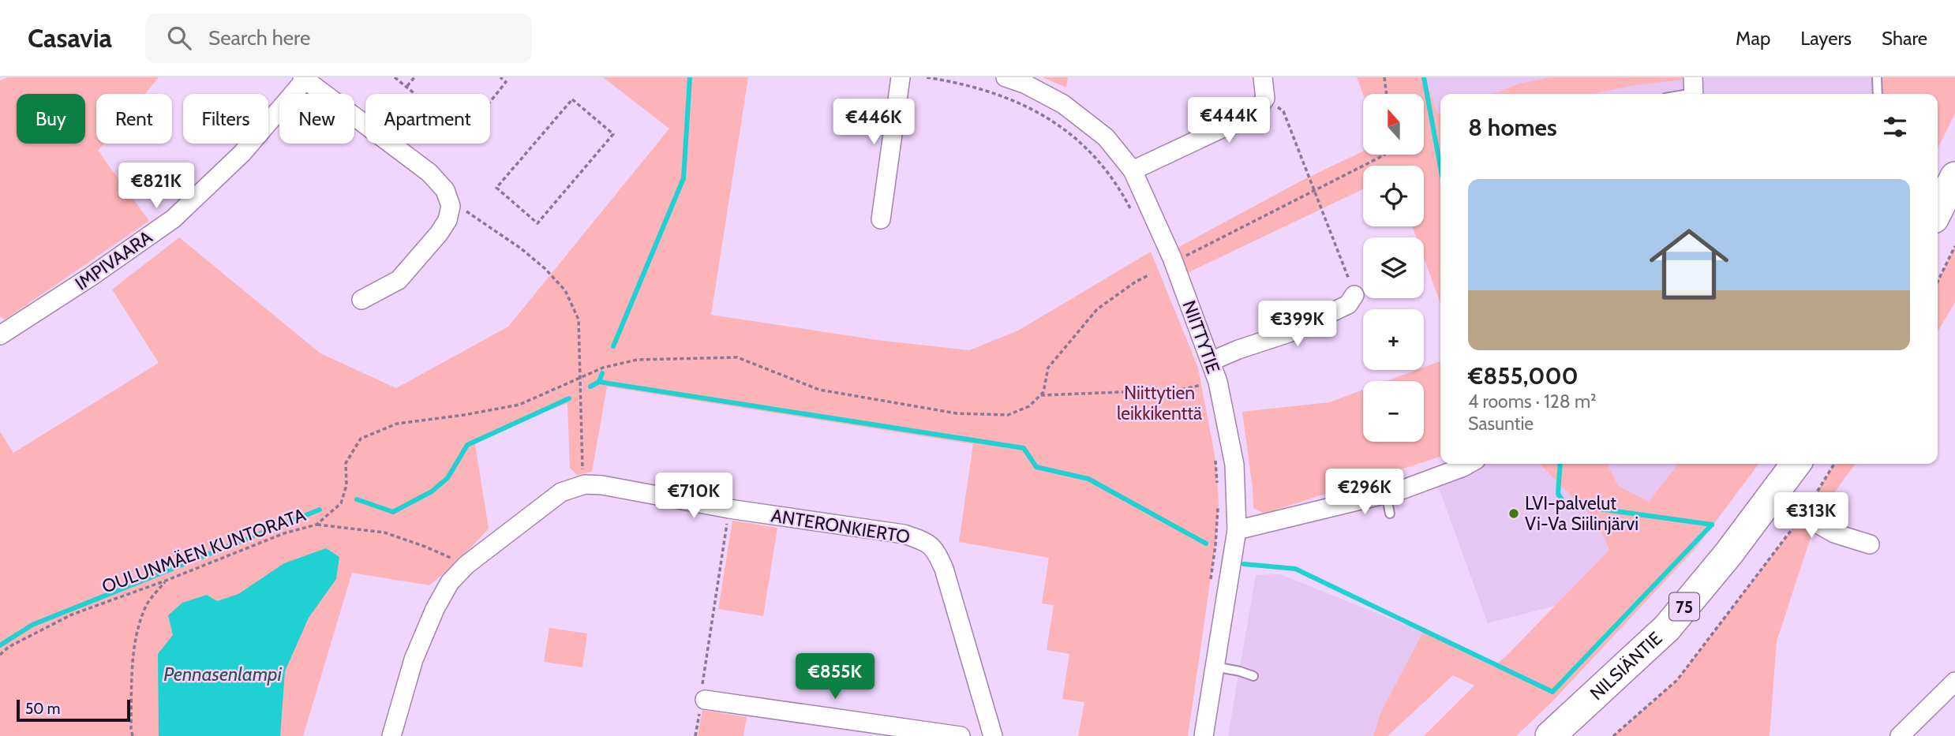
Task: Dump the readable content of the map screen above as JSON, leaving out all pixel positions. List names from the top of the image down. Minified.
{"streets":{"main road":["75","NILSIÄNTIE"],"street":["IMPIVAARA","NIITTYTIE","ANTERONKIERTO"],"path":["OULUNMÄEN KUNTORATA"]},"water":["Pennasenlampi"],"parks":["Niittytien leikkikenttä"],"places":["LVI-palvelut Vi-Va Siilinjärvi"],"scale_bar":"50 m","north":"top","page":{"header":"Casavia","search":"Search here","nav":["Map","Layers","Share"],"map_buttons":["+","−"],"chip":["Buy","Rent","Filters","New","Apartment"],"heading":"8 homes","price":["€444K","€446K","€821K","€399K","€296K","€710K","€313K","€855K"],"list":[{"name":"€855,000","note":"4 rooms · 128 m² · Sasuntie"}],"scale":"50 m"}}
